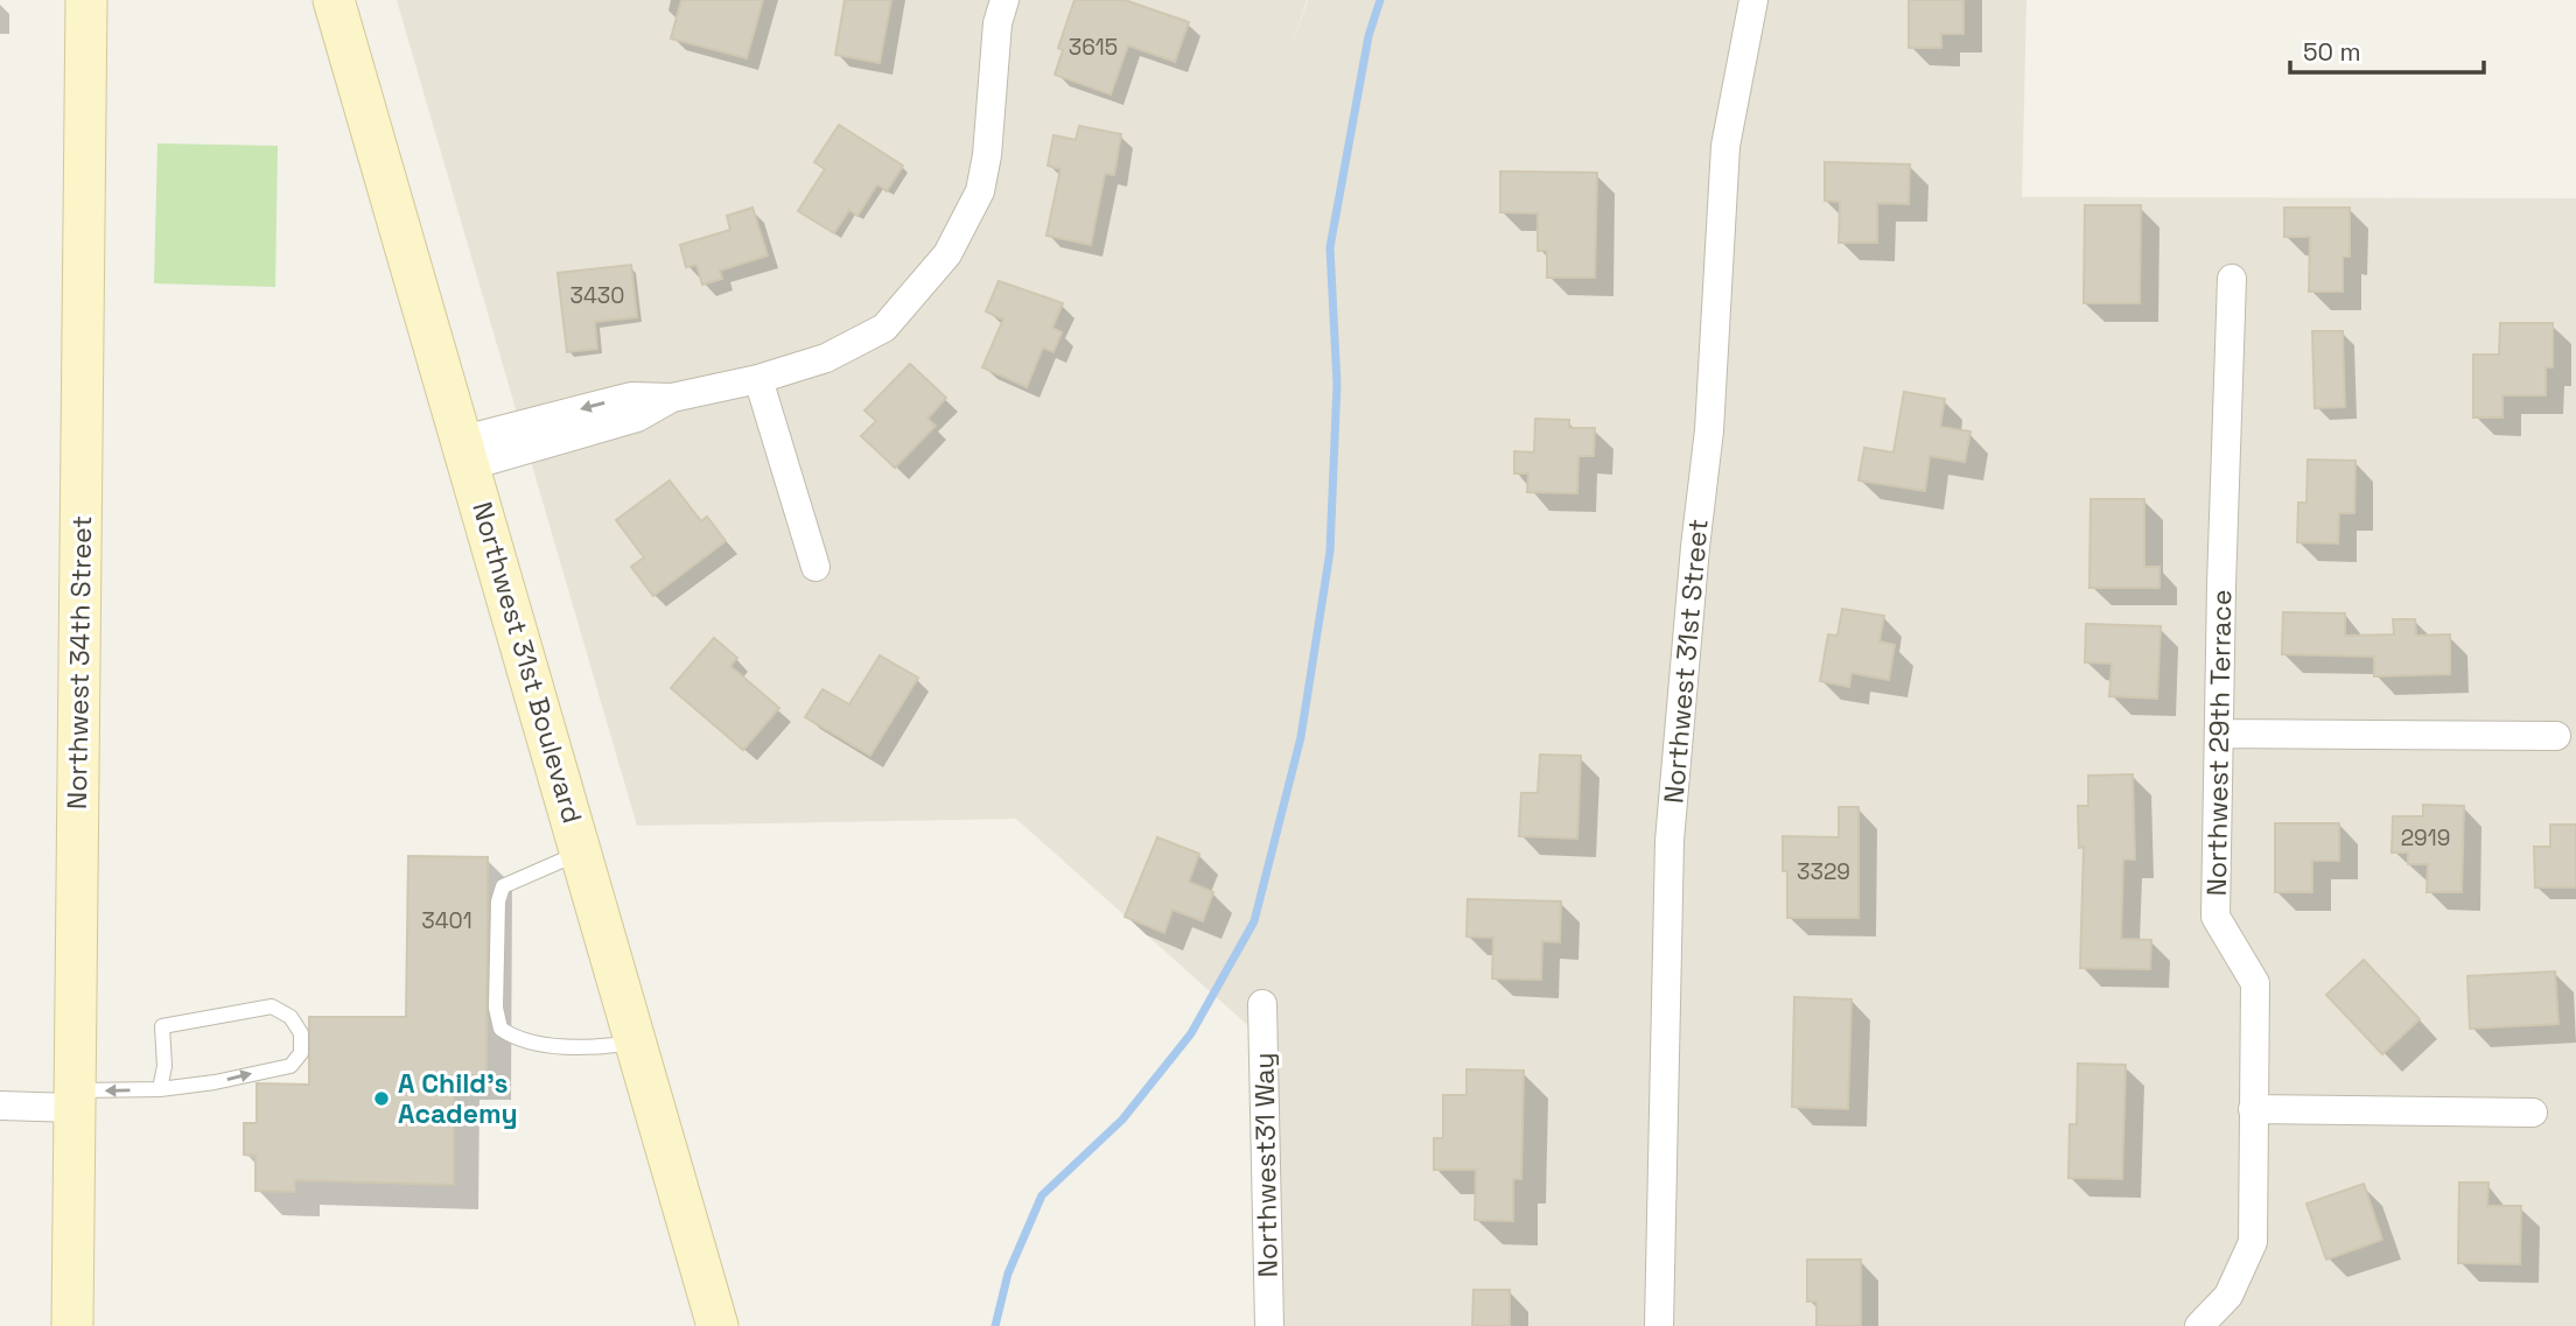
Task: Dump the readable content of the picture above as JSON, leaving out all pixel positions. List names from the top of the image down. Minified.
{"streets":{"street":["Northwest 31st Street","Northwest 34th Street","Northwest 31st Boulevard","Northwest 29th Terrace","Northwest31 Way"]},"places":["A Child's Academy"],"house_numbers":["3615","3430","2919","3329","3401"],"scale_bar":"50 m"}
